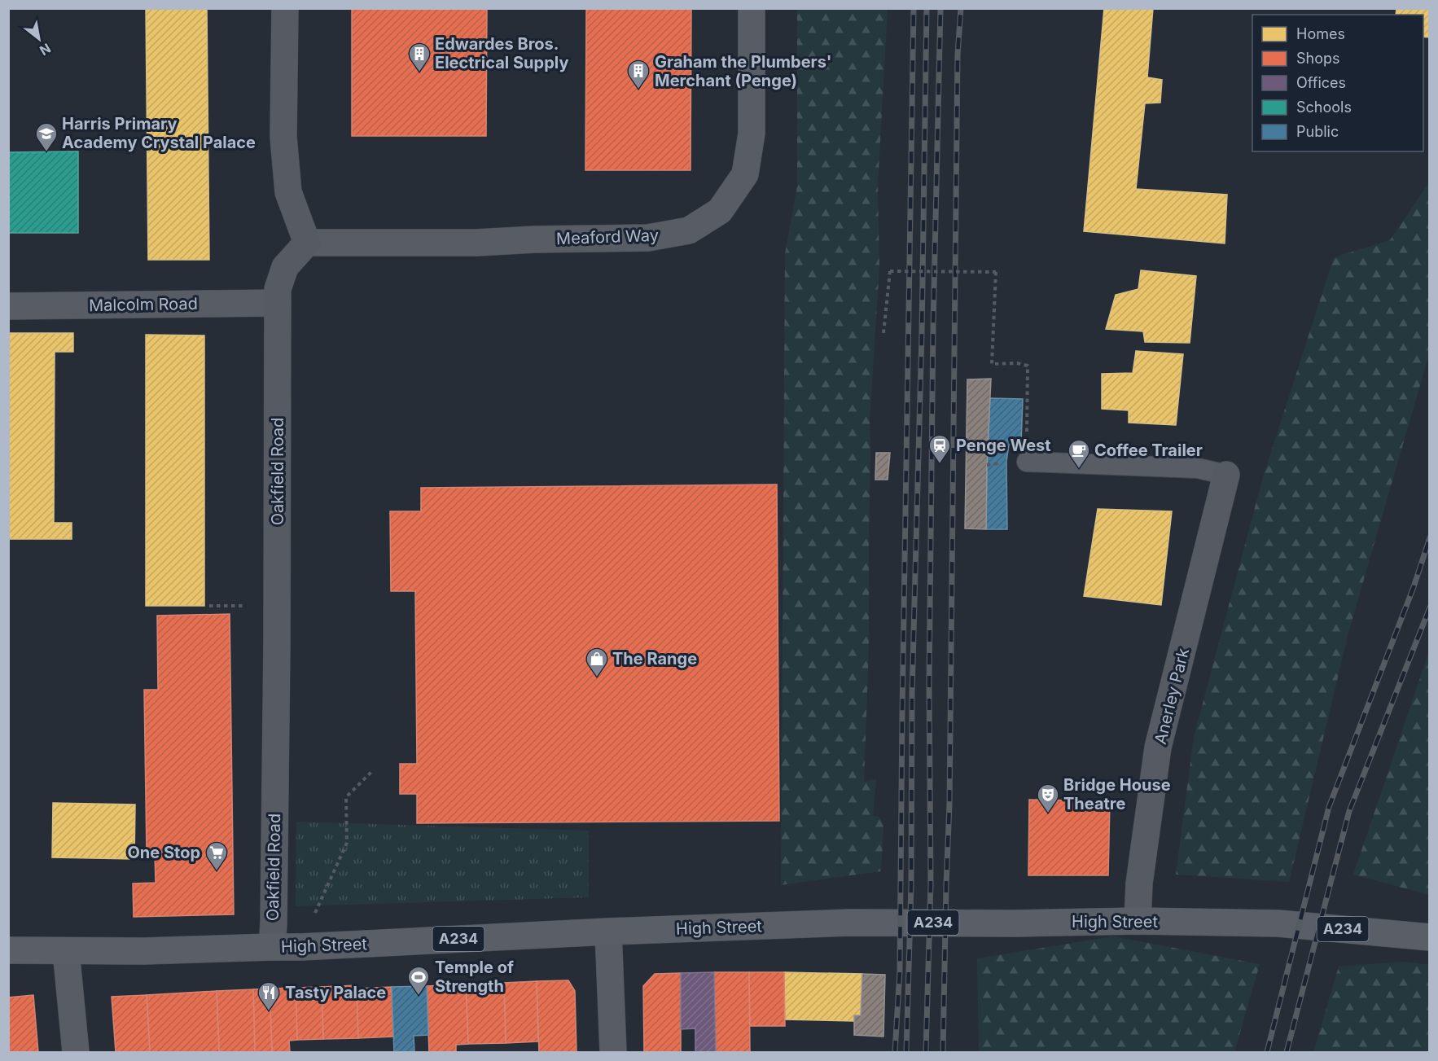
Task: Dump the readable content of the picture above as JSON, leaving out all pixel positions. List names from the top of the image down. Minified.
{"streets":{"main road":["High Street","A234"],"street":["Meaford Way","Malcolm Road","Oakfield Road","Anerley Park"]},"crossings":[["Meaford Way","Oakfield Road"],["Malcolm Road","Oakfield Road"],["Oakfield Road","High Street"],["Anerley Park","High Street"]],"places":{"building":["Edwardes Bros. Electrical Supply","Graham the Plumbers' Merchant (Penge)"],"school or university":["Harris Primary Academy Crystal Palace"],"station":["Penge West"],"cafe":["Coffee Trailer"],"shop":["The Range"],"theatre":["Bridge House Theatre"],"supermarket":["One Stop"],"sports":["Temple of Strength"],"restaurant":["Tasty Palace"]},"legend":["Homes","Shops","Offices","Schools","Public"],"north":"bottom right"}
